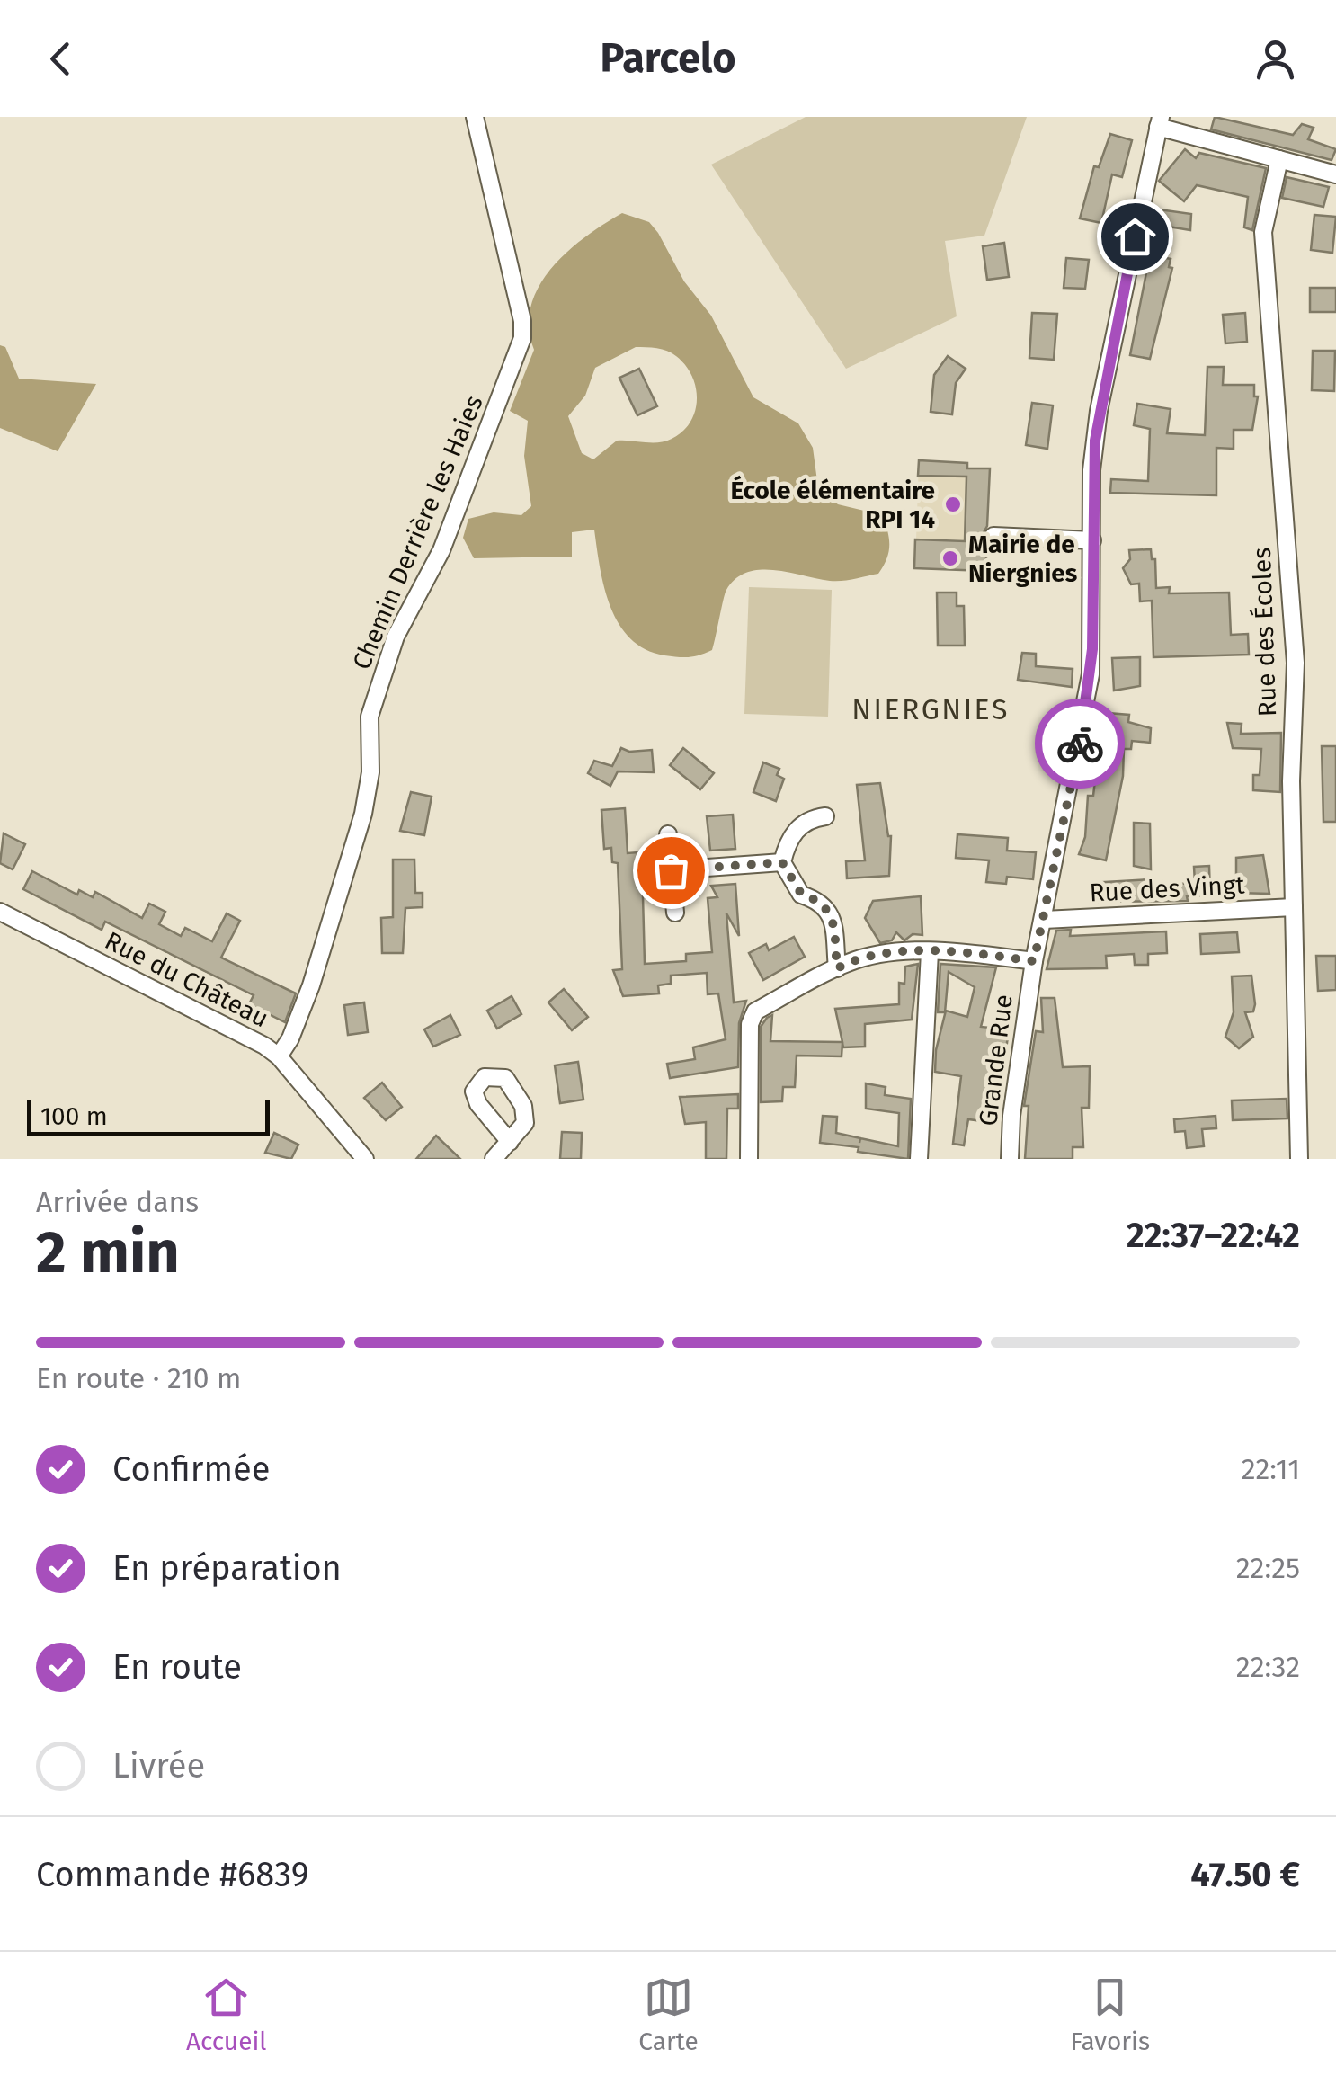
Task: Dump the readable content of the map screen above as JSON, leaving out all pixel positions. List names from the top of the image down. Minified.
{"streets":{"street":["Chemin Derrière les Haies","Rue des Écoles","Rue des Vingt","Rue du Château","Grande Rue"]},"crossings":[["Chemin Derrière les Haies","Rue du Château"],["Rue des Écoles","Rue des Vingt"],["Rue des Vingt","Grande Rue"]],"districts":["NIERGNIES"],"places":["École élémentaire RPI 14","Mairie de Niergnies"],"scale_bar":"100 m","page":{"header":"Parcelo","scale":"100 m","heading":["2 min","Arrivée dans","22:37–22:42"],"panel":["Commande #6839","47.50 €"],"bar":"En route · 210 m","list":[["Confirmée","22:11"],["En préparation","22:25"],["En route","22:32"],"Livrée"],"tabs":["Accueil","Carte","Favoris"]}}
